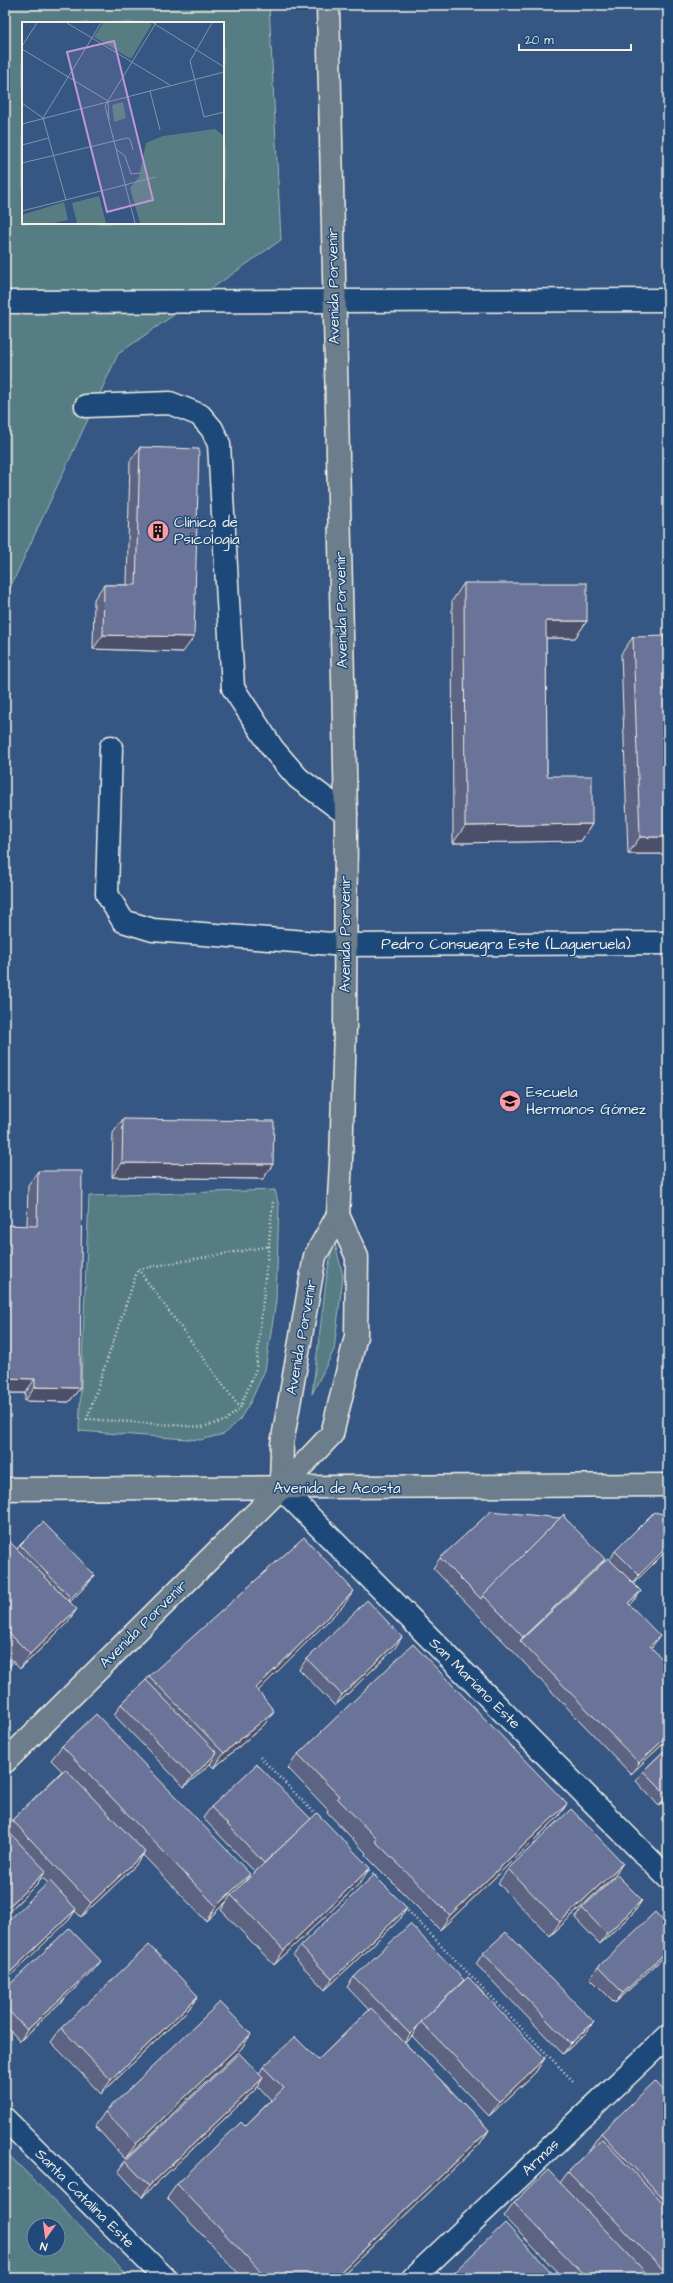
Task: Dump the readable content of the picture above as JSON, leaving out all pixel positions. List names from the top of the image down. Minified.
{"streets":{"main road":["Avenida Porvenir","Avenida de Acosta"],"street":["Pedro Consuegra Este (Lagueruela)","San Mariano Este","Armas","Santa Catalina Este"]},"crossings":[["Avenida Porvenir","Pedro Consuegra Este (Lagueruela)"],["Avenida Porvenir","Avenida de Acosta"],["Avenida Porvenir","San Mariano Este"],["Avenida de Acosta","San Mariano Este"]],"places":{"building":["Clínica de Psicología"],"school or university":["Escuela Hermanos Gómez"]},"scale_bar":"20 m","north":"bottom"}
